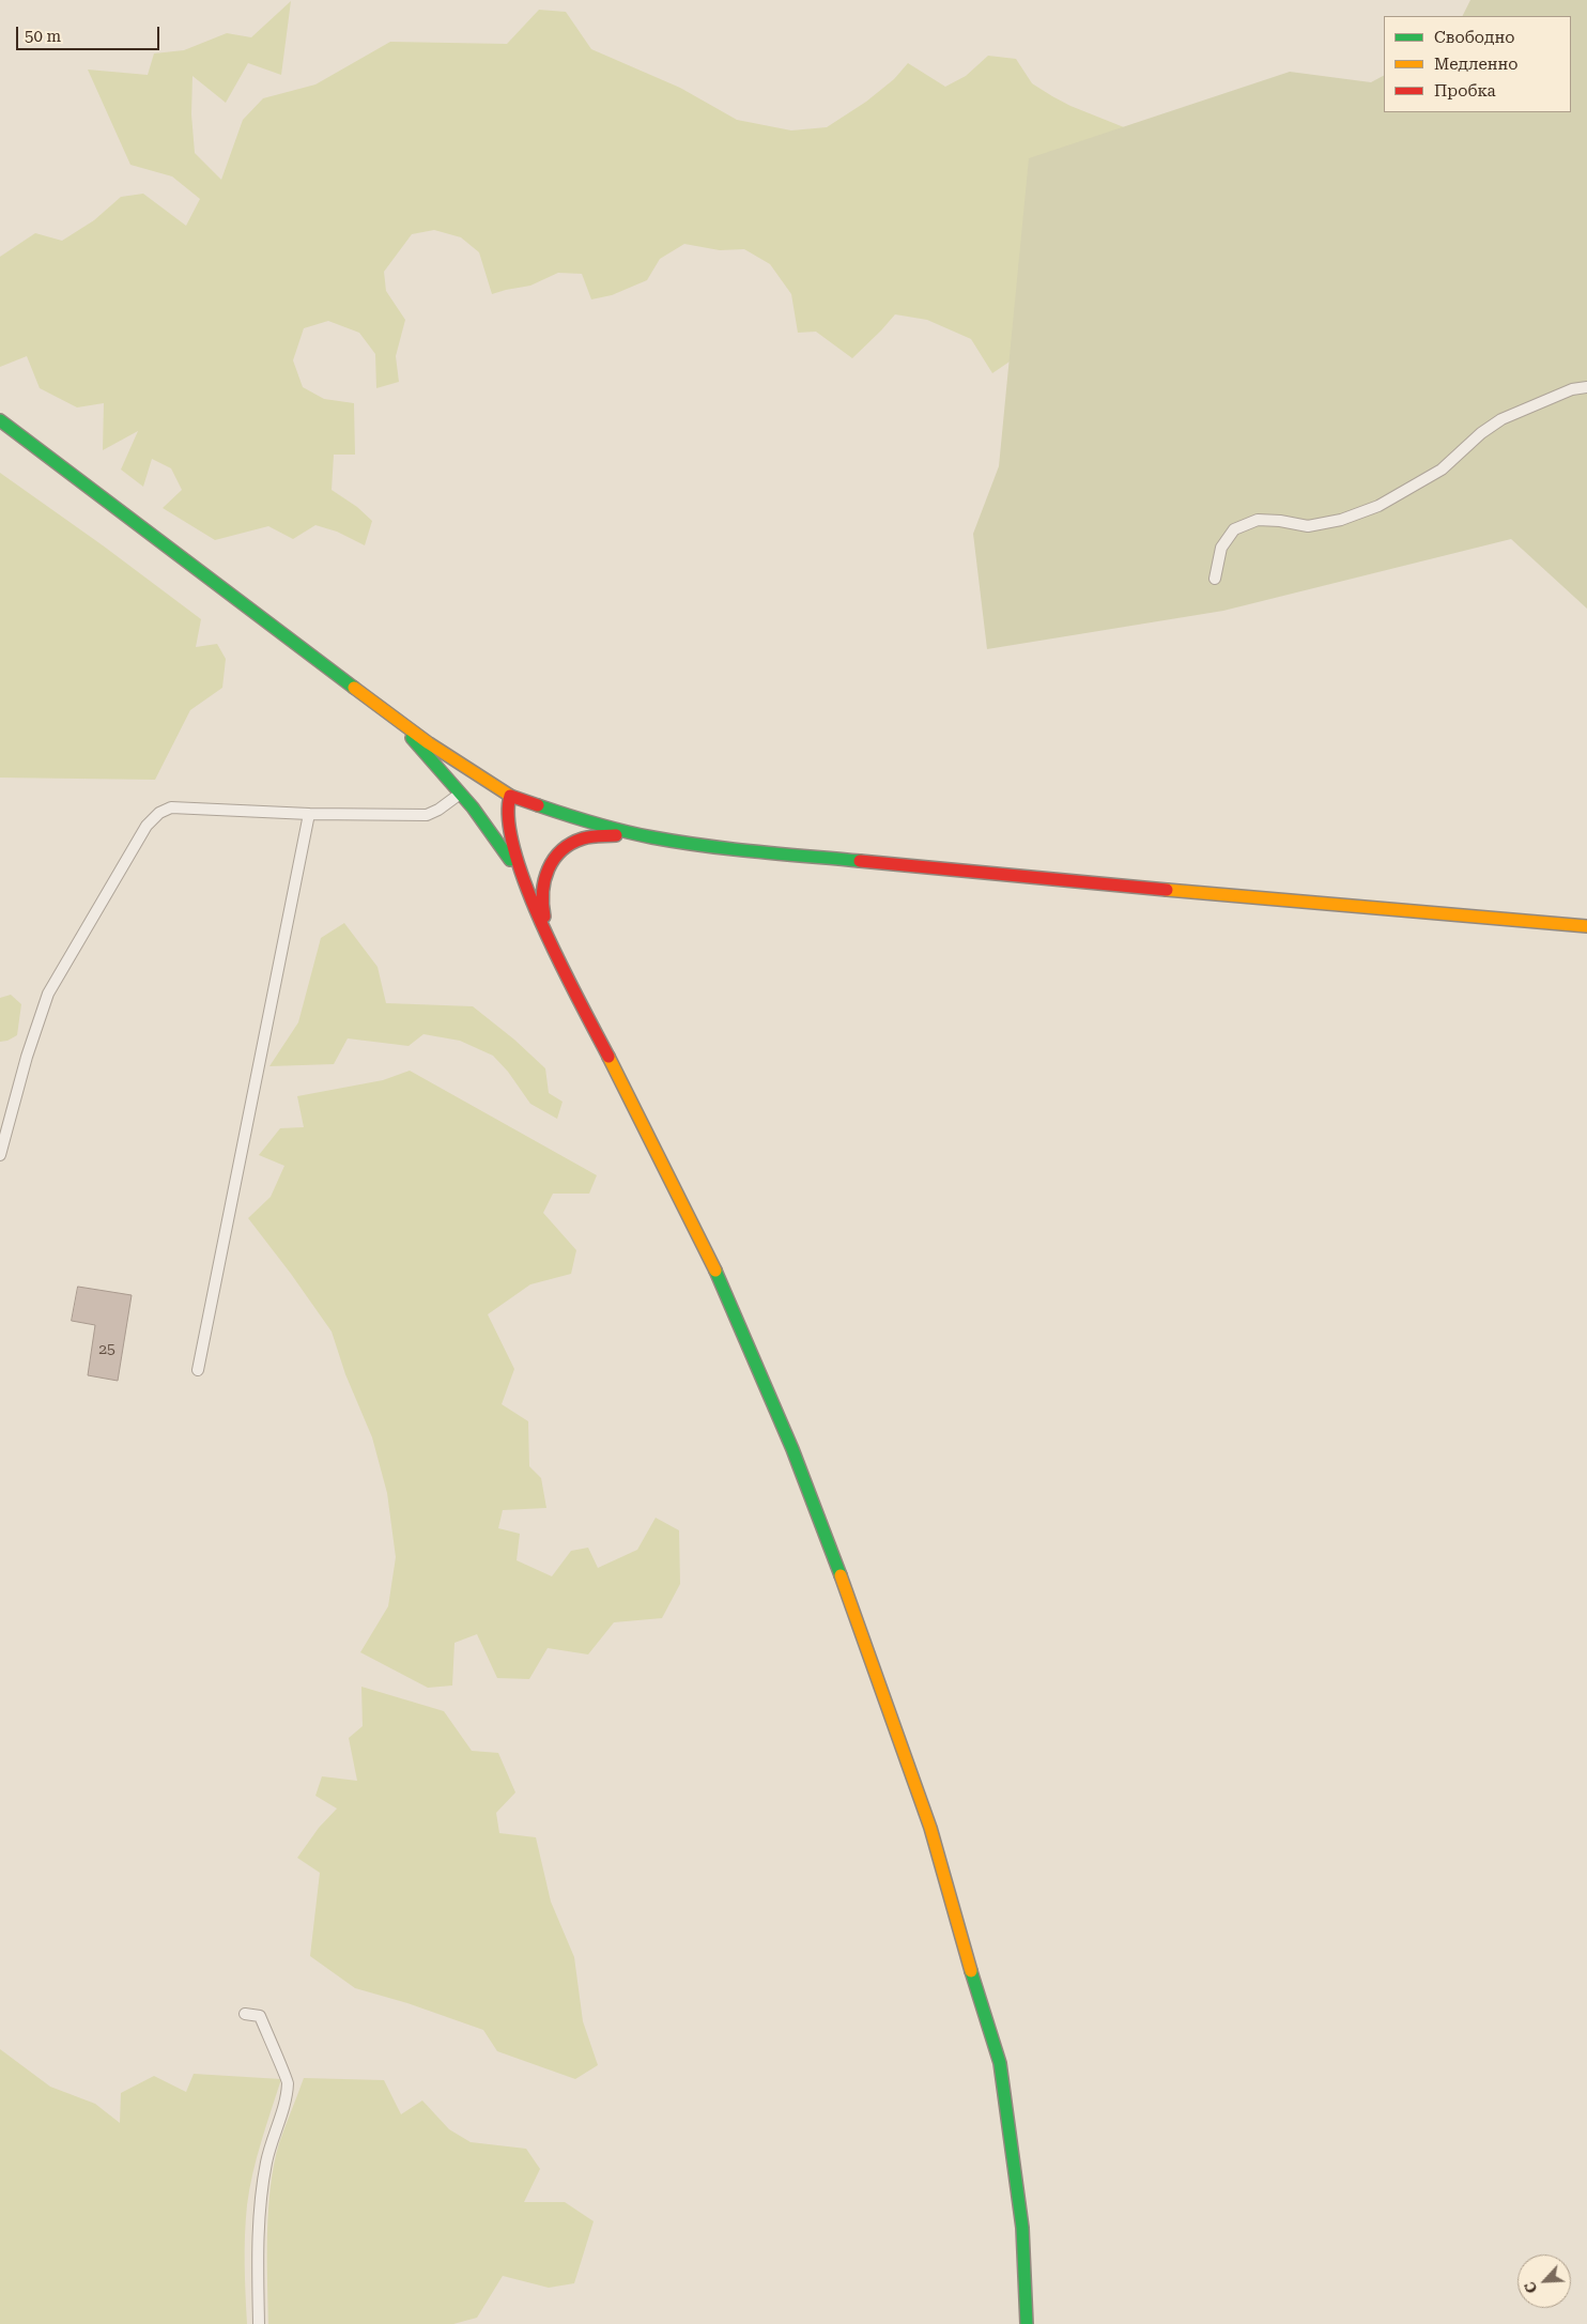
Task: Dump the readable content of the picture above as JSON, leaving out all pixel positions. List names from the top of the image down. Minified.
{"house_numbers":["25"],"legend":["Свободно","Медленно","Пробка"],"scale_bar":"50 m","north":"bottom left"}
